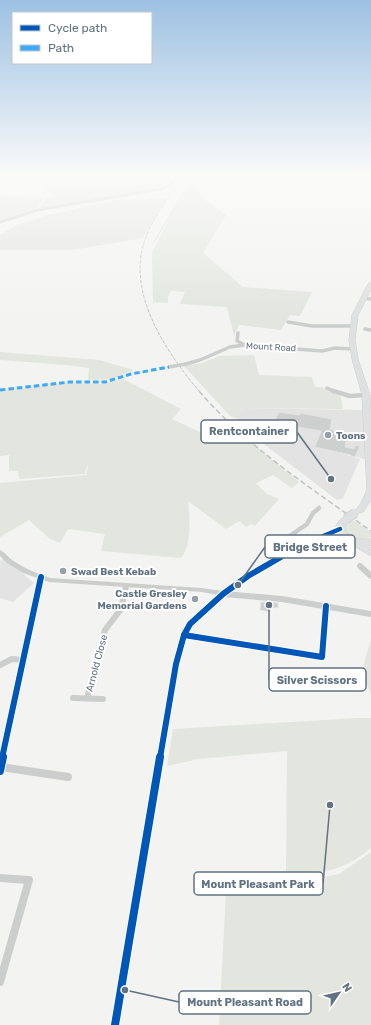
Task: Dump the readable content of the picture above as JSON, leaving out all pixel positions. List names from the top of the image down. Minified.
{"streets":{"street":["Mount Road","Arnold Close"]},"places":["Toons","Rentcontainer","Swad Best Kebab","Bridge Street","Castle Gresley Memorial Gardens","Silver Scissors","Mount Pleasant Park","Mount Pleasant Road"],"legend":["Cycle path","Path"],"north":"top right"}
